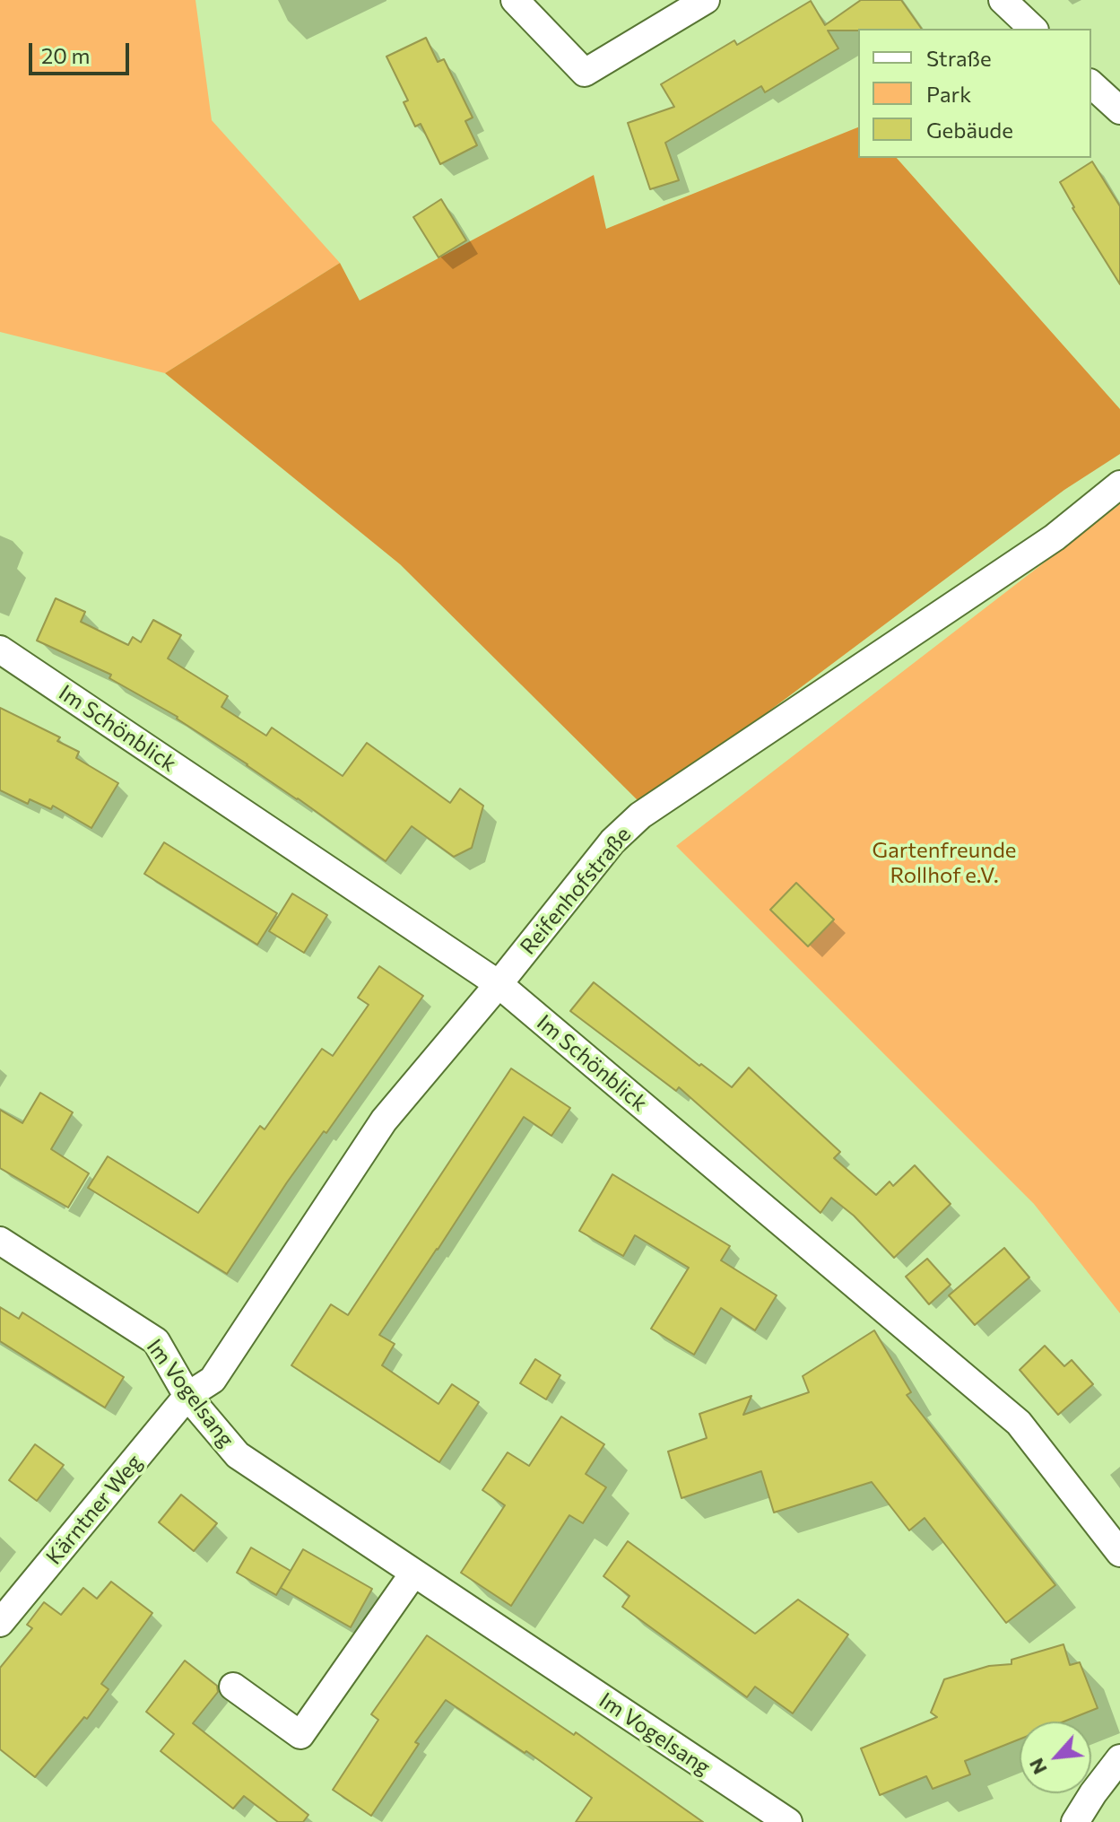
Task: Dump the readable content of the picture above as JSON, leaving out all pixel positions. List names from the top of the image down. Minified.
{"streets":{"street":["Im Schönblick","Reifenhofstraße","Im Vogelsang","Kärntner Weg"]},"crossings":[["Im Schönblick","Reifenhofstraße"],["Reifenhofstraße","Im Vogelsang"],["Reifenhofstraße","Kärntner Weg"],["Im Vogelsang","Kärntner Weg"]],"parks":["Gartenfreunde Rollhof e.V."],"legend":["Straße","Park","Gebäude"],"scale_bar":"20 m","north":"bottom left"}
